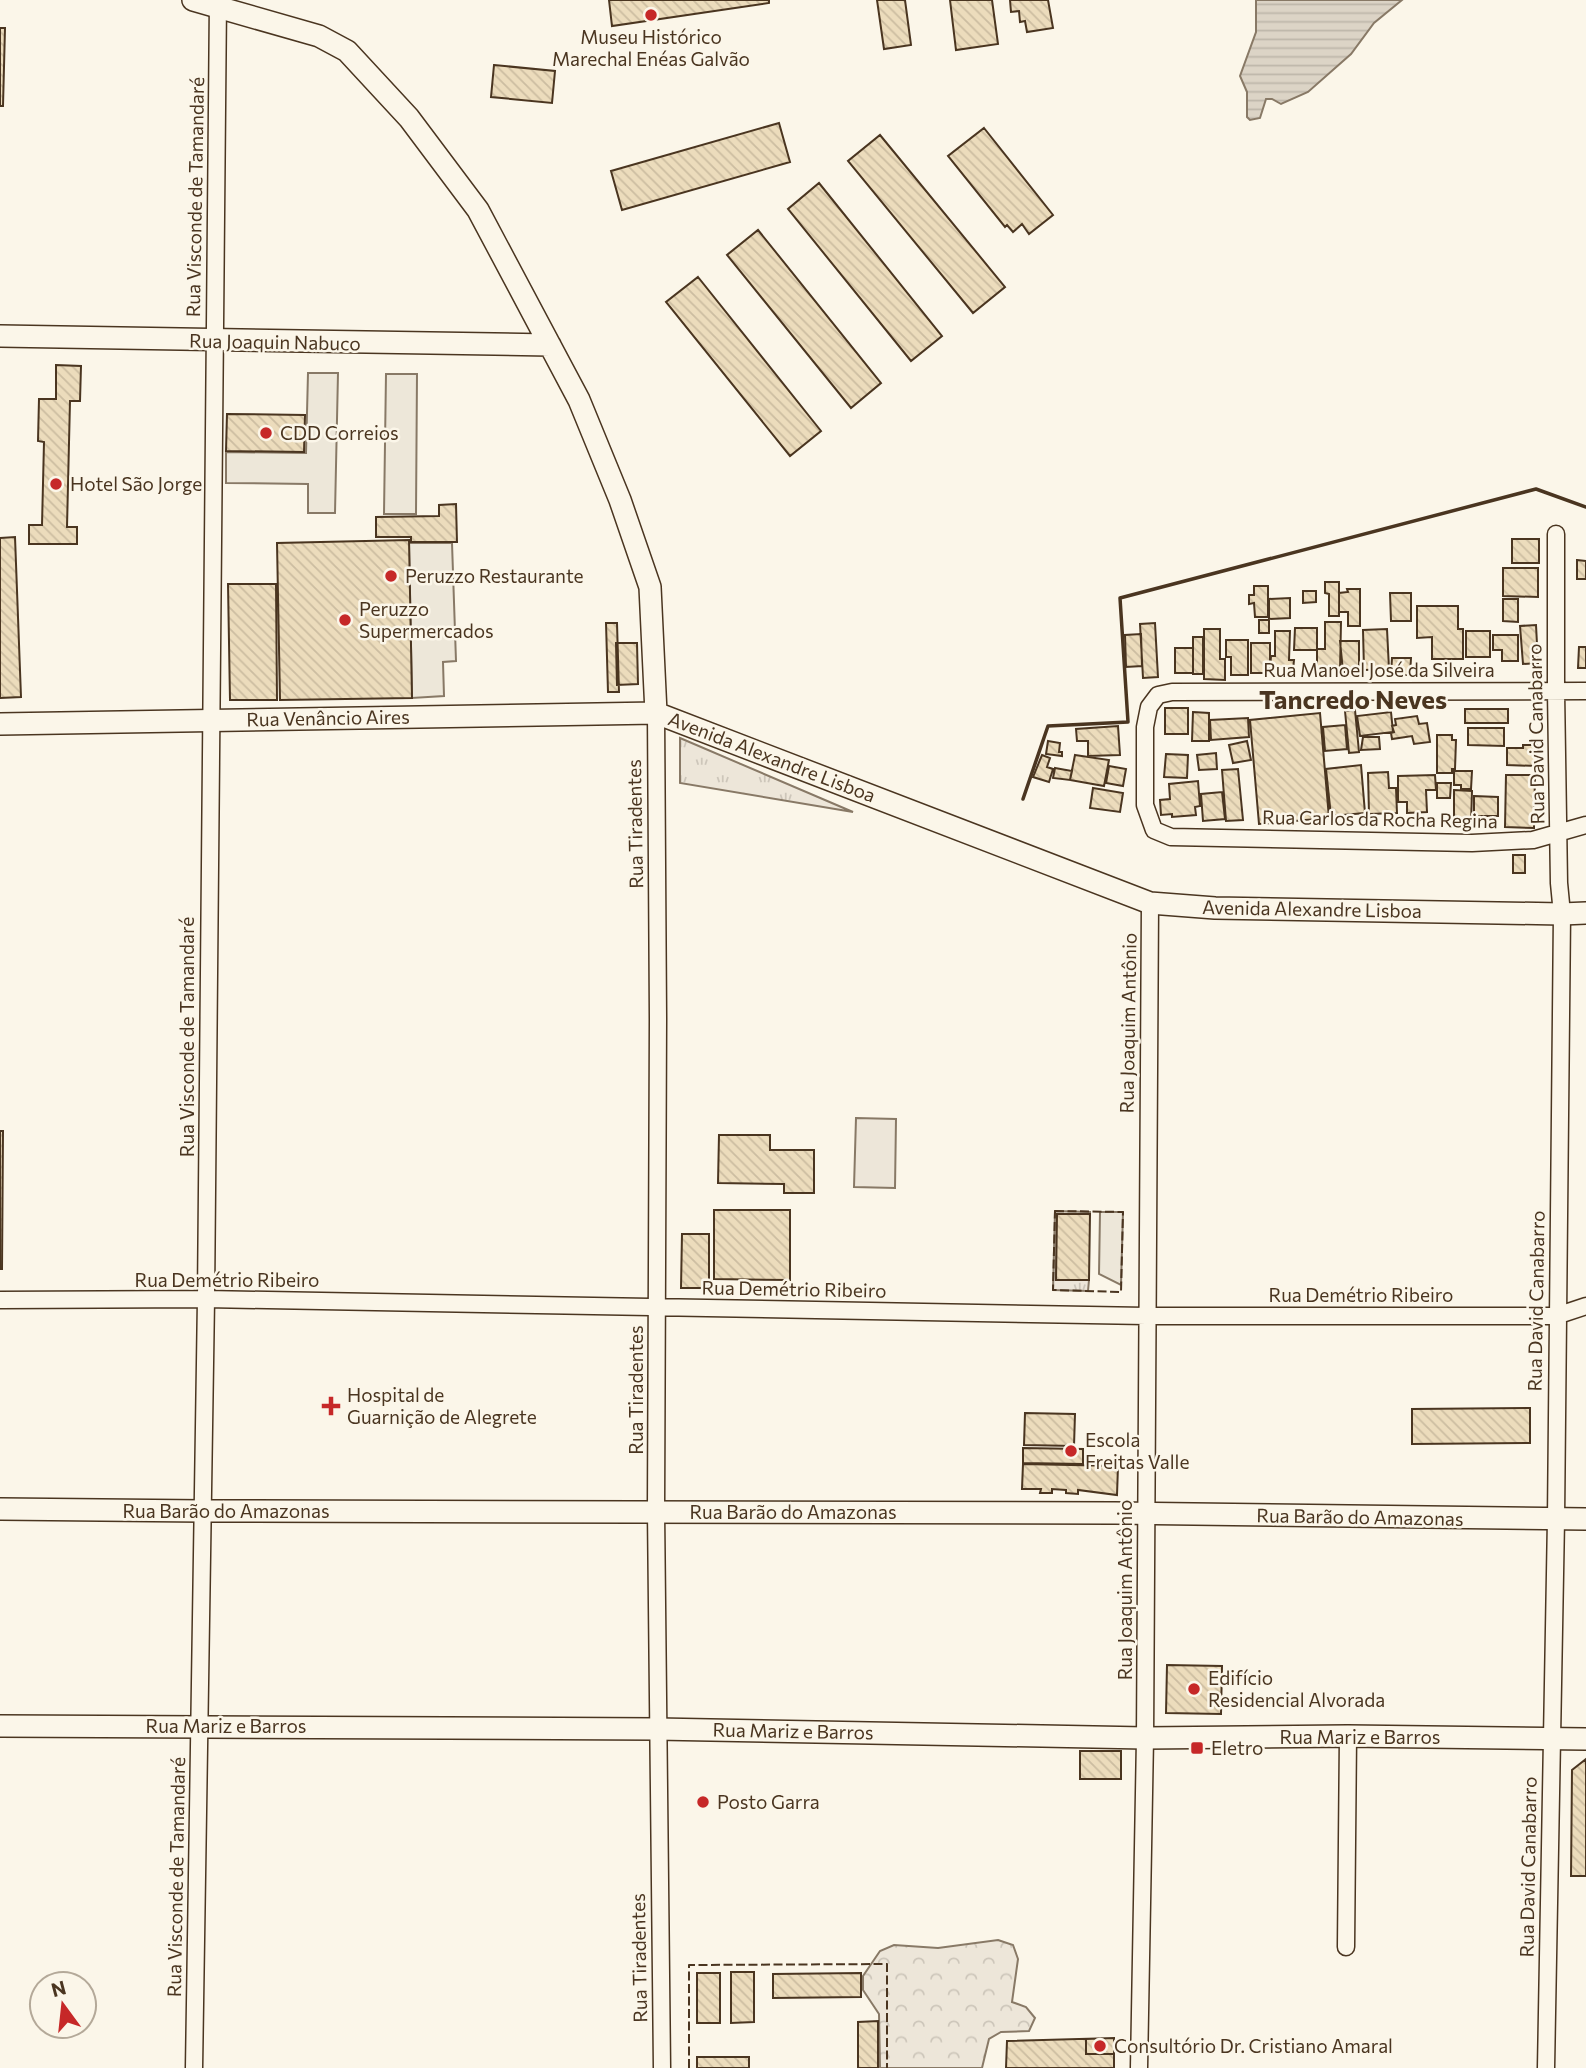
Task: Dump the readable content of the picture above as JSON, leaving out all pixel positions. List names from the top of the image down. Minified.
{"streets":{"street":["Rua Visconde de Tamandaré","Rua Joaquin Nabuco","Rua Manoel José da Silveira","Rua Venâncio Aires","Rua David Canabarro","Avenida Alexandre Lisboa","Rua Carlos da Rocha Regina","Rua Tiradentes","Rua Joaquim Antônio","Rua Demétrio Ribeiro","Rua Barão do Amazonas","Rua Mariz e Barros"]},"crossings":[["Rua Visconde de Tamandaré","Rua Joaquin Nabuco"],["Rua Visconde de Tamandaré","Rua Venâncio Aires"],["Rua Visconde de Tamandaré","Avenida Alexandre Lisboa"],["Rua Visconde de Tamandaré","Rua Demétrio Ribeiro"],["Rua Visconde de Tamandaré","Rua Barão do Amazonas"],["Rua Visconde de Tamandaré","Rua Mariz e Barros"],["Rua Joaquin Nabuco","Avenida Alexandre Lisboa"],["Rua Manoel José da Silveira","Rua David Canabarro"],["Rua Manoel José da Silveira","Rua Carlos da Rocha Regina"],["Rua Venâncio Aires","Avenida Alexandre Lisboa"],["Rua Venâncio Aires","Rua Tiradentes"],["Rua David Canabarro","Avenida Alexandre Lisboa"],["Rua David Canabarro","Rua Carlos da Rocha Regina"],["Rua David Canabarro","Rua Demétrio Ribeiro"],["Rua David Canabarro","Rua Barão do Amazonas"],["Rua David Canabarro","Rua Mariz e Barros"],["Avenida Alexandre Lisboa","Rua Tiradentes"],["Avenida Alexandre Lisboa","Rua Joaquim Antônio"],["Rua Tiradentes","Rua Demétrio Ribeiro"],["Rua Tiradentes","Rua Barão do Amazonas"],["Rua Tiradentes","Rua Mariz e Barros"],["Rua Joaquim Antônio","Rua Demétrio Ribeiro"],["Rua Joaquim Antônio","Rua Barão do Amazonas"],["Rua Joaquim Antônio","Rua Mariz e Barros"]],"districts":["Tancredo Neves"],"places":{"other":["Museu Histórico Marechal Enéas Galvão","CDD Correios","Hotel São Jorge","Peruzzo Restaurante","Peruzzo Supermercados","Escola Freitas Valle","Edifício Residencial Alvorada","Posto Garra","Consultório Dr. Cristiano Amaral"],"health":["Hospital de Guarnição de Alegrete"],"transit":["Eletro"]},"north":"top"}
